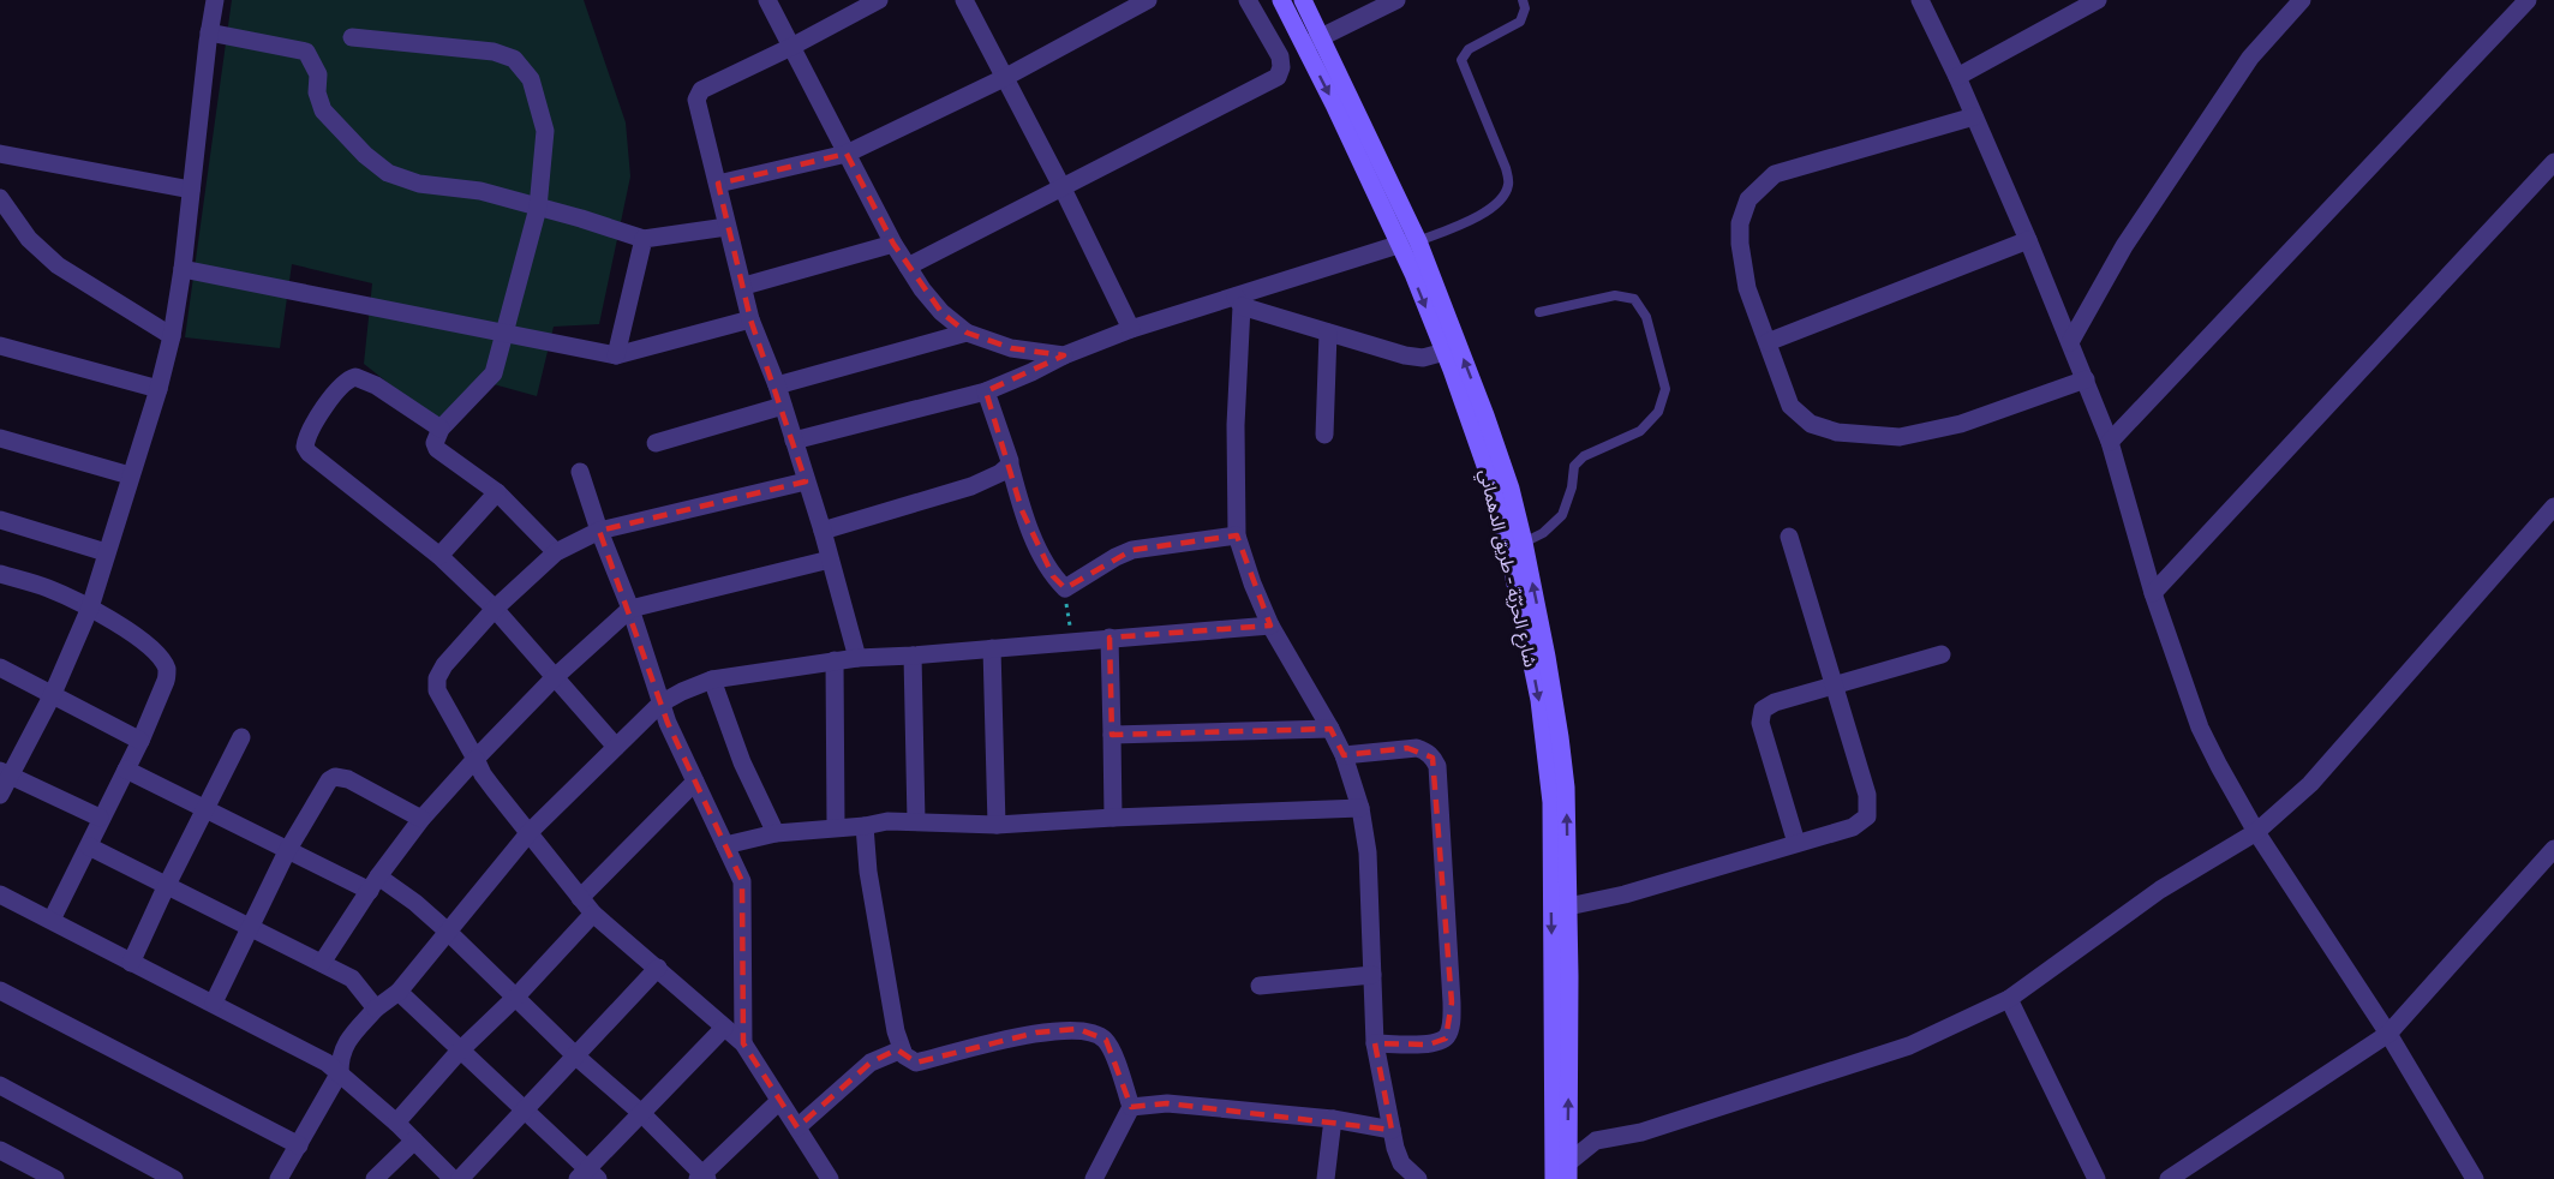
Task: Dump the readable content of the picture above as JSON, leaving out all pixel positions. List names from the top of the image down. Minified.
{"streets":{"main road":["شارع الحرّيّة - طريق الدهماني"]}}
